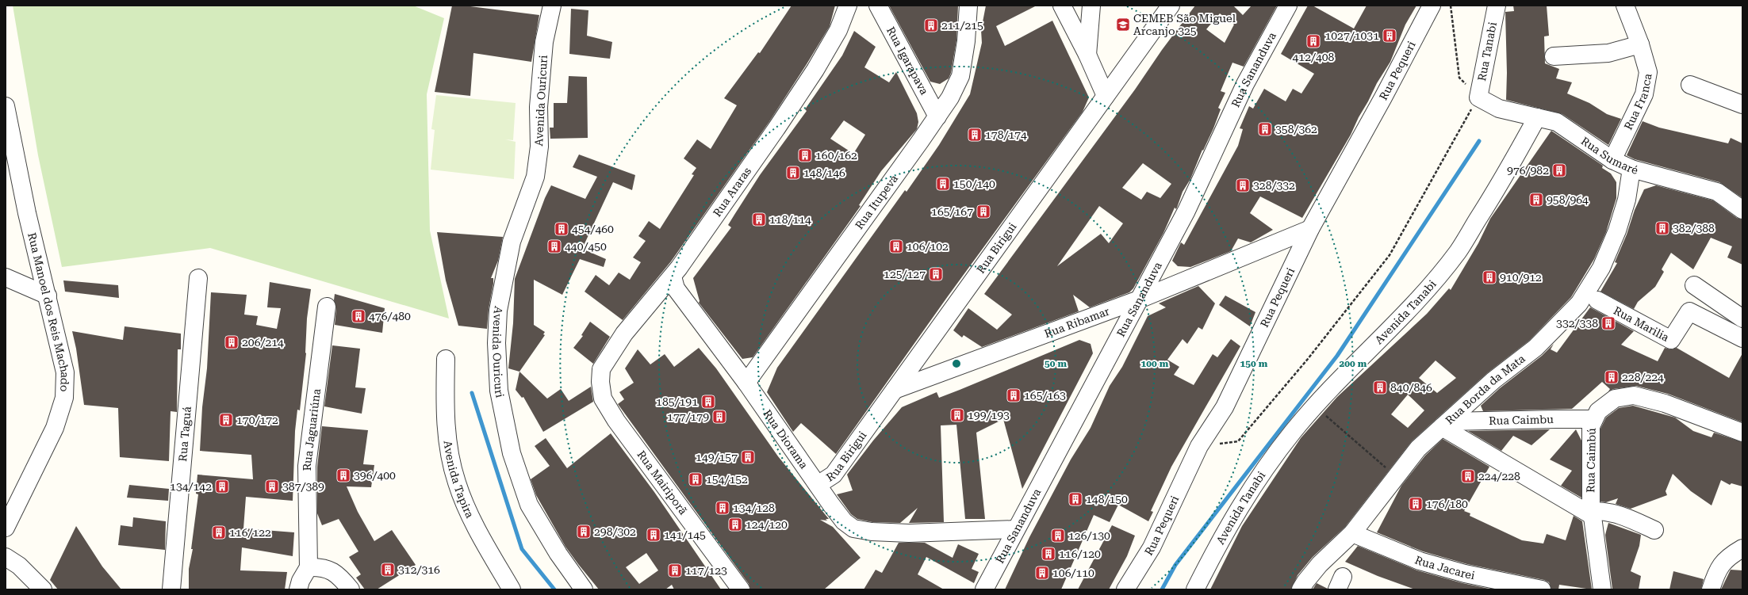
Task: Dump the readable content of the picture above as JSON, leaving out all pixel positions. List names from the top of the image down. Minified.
{"streets":{"street":["Rua Tanabi","Rua Igarapava","Rua Sananduva","Rua Pequeri","Avenida Ouricuri","Rua Franca","Rua Sumaré","Rua Araras","Rua Itupeva","Rua Birigui","Avenida Tanabi","Rua Manoel dos Reis Machado","Rua Ribamar","Rua Marilia","Rua Borda da Mata","Rua Caimbu","Rua Jaguariúna","Rua Taguá","Rua Diorama","Rua Caimbú","Avenida Tapira","Rua Mairiporã","Rua Jacarei"]},"crossings":[["Rua Tanabi","Rua Sumaré"],["Rua Igarapava","Rua Itupeva"],["Rua Sananduva","Rua Ribamar"],["Rua Sananduva","Rua Diorama"],["Rua Pequeri","Rua Ribamar"],["Rua Franca","Rua Sumaré"],["Rua Sumaré","Avenida Tanabi"],["Rua Sumaré","Rua Borda da Mata"],["Rua Araras","Rua Diorama"],["Rua Araras","Rua Mairiporã"],["Rua Itupeva","Rua Diorama"],["Rua Birigui","Rua Ribamar"],["Rua Birigui","Rua Diorama"],["Rua Borda da Mata","Rua Caimbu"],["Rua Borda da Mata","Rua Jacarei"],["Rua Caimbu","Rua Caimbú"]],"places":{"school or university":["CEMEB São Miguel Arcanjo 325"],"building":["211/215","1027/1031","412/408","358/362","178/174","160/162","976/982","148/146","150/140","328/332","958/964","165/167","118/114","382/388","454/460","440/450","106/102","125/127","910/912","476/480","332/338","206/214","228/224","840/846","165/163","185/191","199/193","177/179","170/172","149/157","396/400","224/228","154/152","134/142","387/389","148/150","176/180","134/128","124/120","298/302","116/122","141/145","126/130","116/120","312/316","117/123","106/110"]},"rings":["50 m","100 m","150 m","200 m"]}
